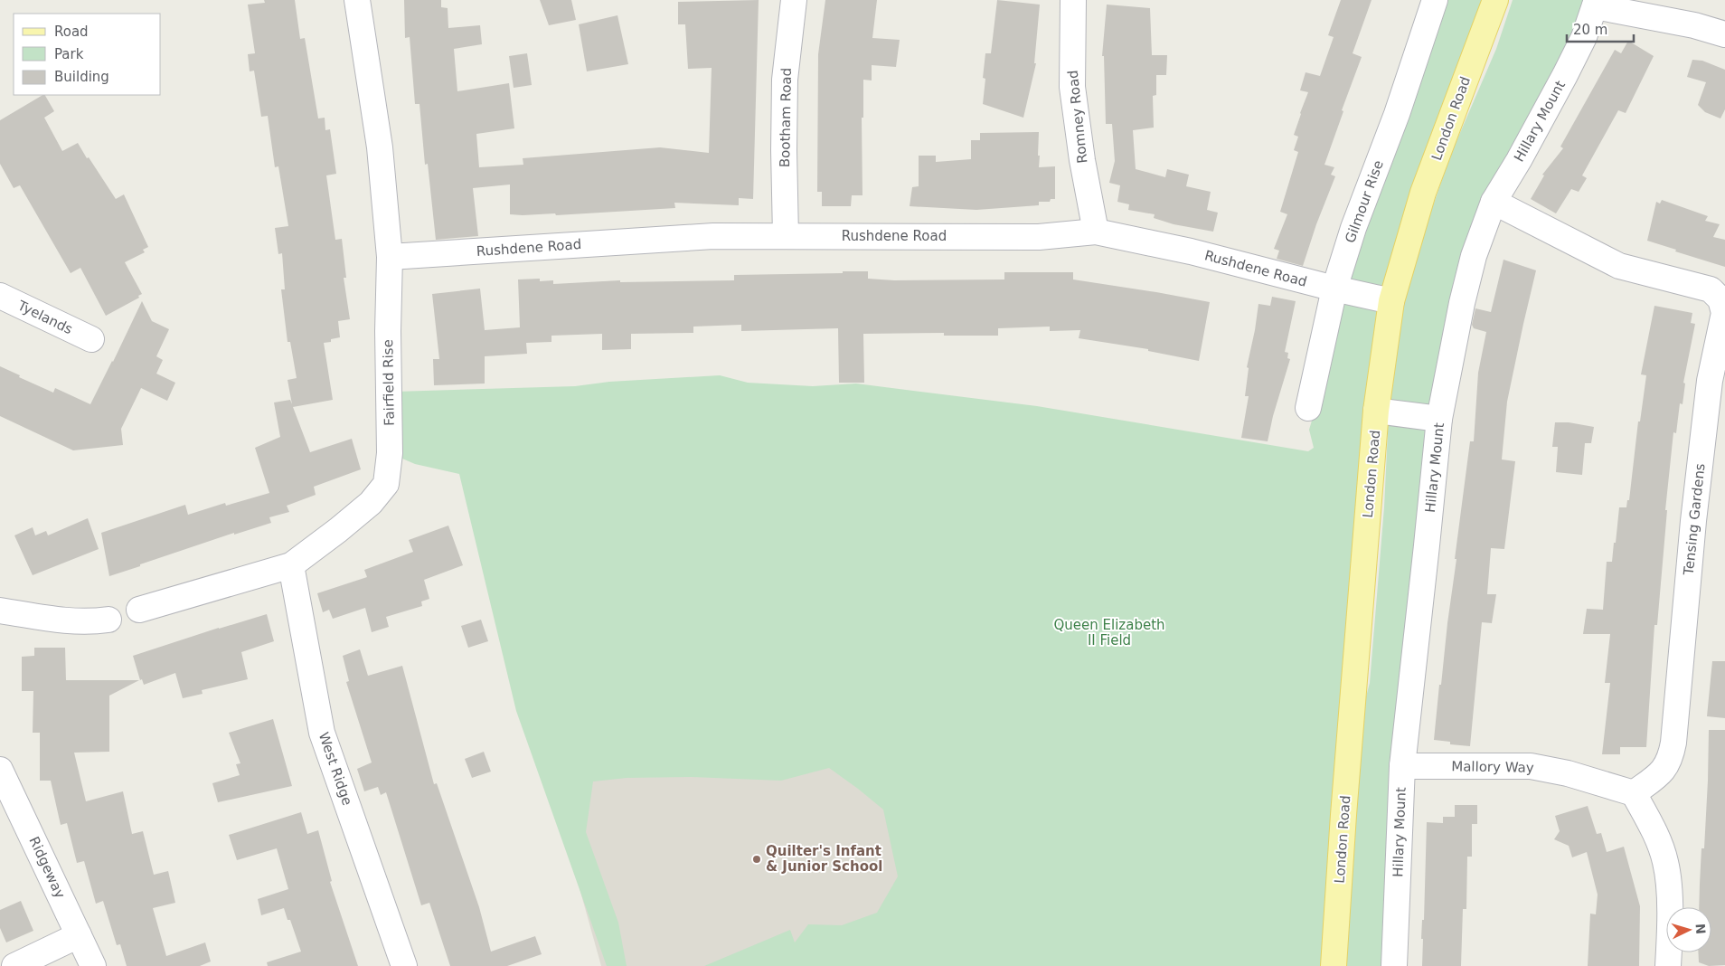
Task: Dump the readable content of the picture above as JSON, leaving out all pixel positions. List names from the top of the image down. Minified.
{"streets":{"main road":["London Road"],"street":["Romney Road","Bootham Road","Hillary Mount","Gilmour Rise","Rushdene Road","Tyelands","Fairfield Rise","Tensing Gardens","Mallory Way","West Ridge","Ridgeway"]},"crossings":[["Romney Road","Rushdene Road"],["Bootham Road","Rushdene Road"],["London Road","Rushdene Road"],["Hillary Mount","Tensing Gardens"],["Hillary Mount","Mallory Way"],["Gilmour Rise","Rushdene Road"],["Rushdene Road","Fairfield Rise"],["Fairfield Rise","West Ridge"],["Tensing Gardens","Mallory Way"]],"parks":["Queen Elizabeth II Field"],"places":["Quilter's Infant & Junior School"],"legend":["Road","Park","Building"],"scale_bar":"20 m","north":"right"}
